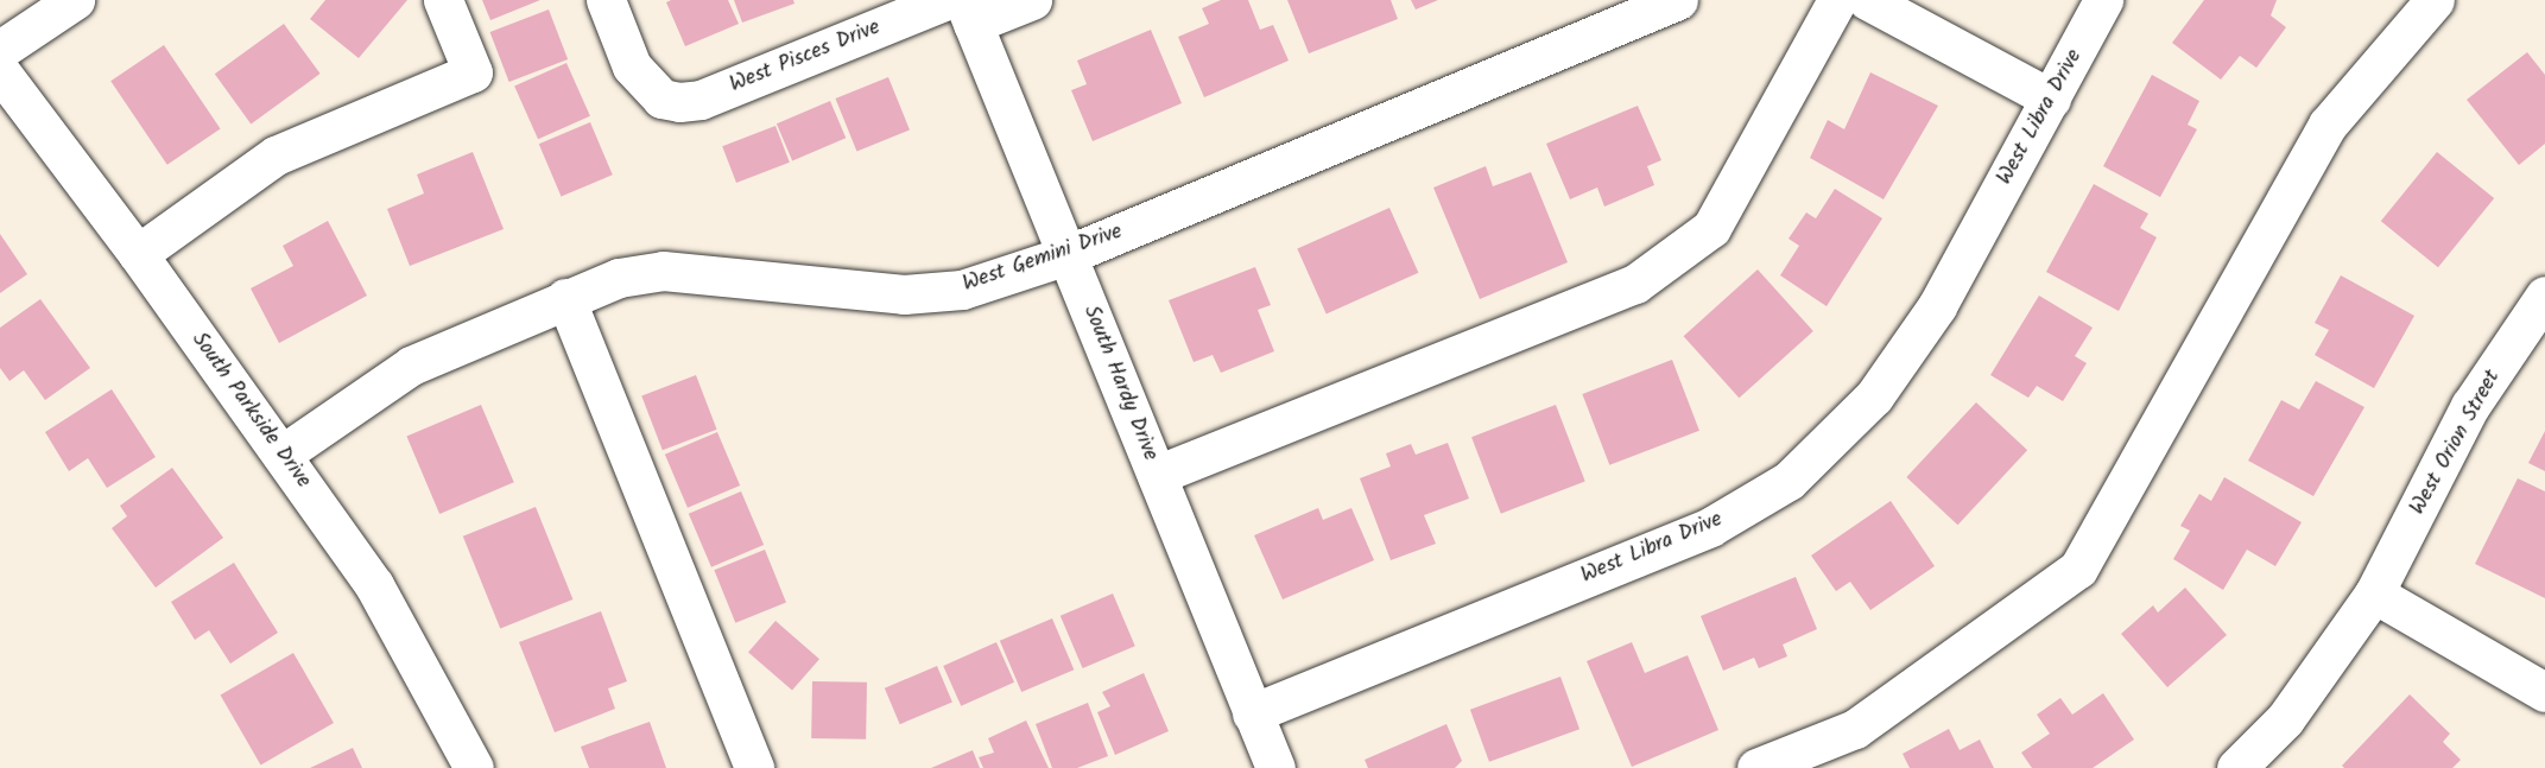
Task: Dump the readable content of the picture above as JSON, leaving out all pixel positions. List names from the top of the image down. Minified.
{"streets":{"street":["West Pisces Drive","West Libra Drive","West Gemini Drive","South Hardy Drive","South Parkside Drive","West Orion Street"]},"crossings":[["West Pisces Drive","South Hardy Drive"],["West Libra Drive","South Hardy Drive"],["West Gemini Drive","South Hardy Drive"],["West Gemini Drive","South Parkside Drive"]]}
